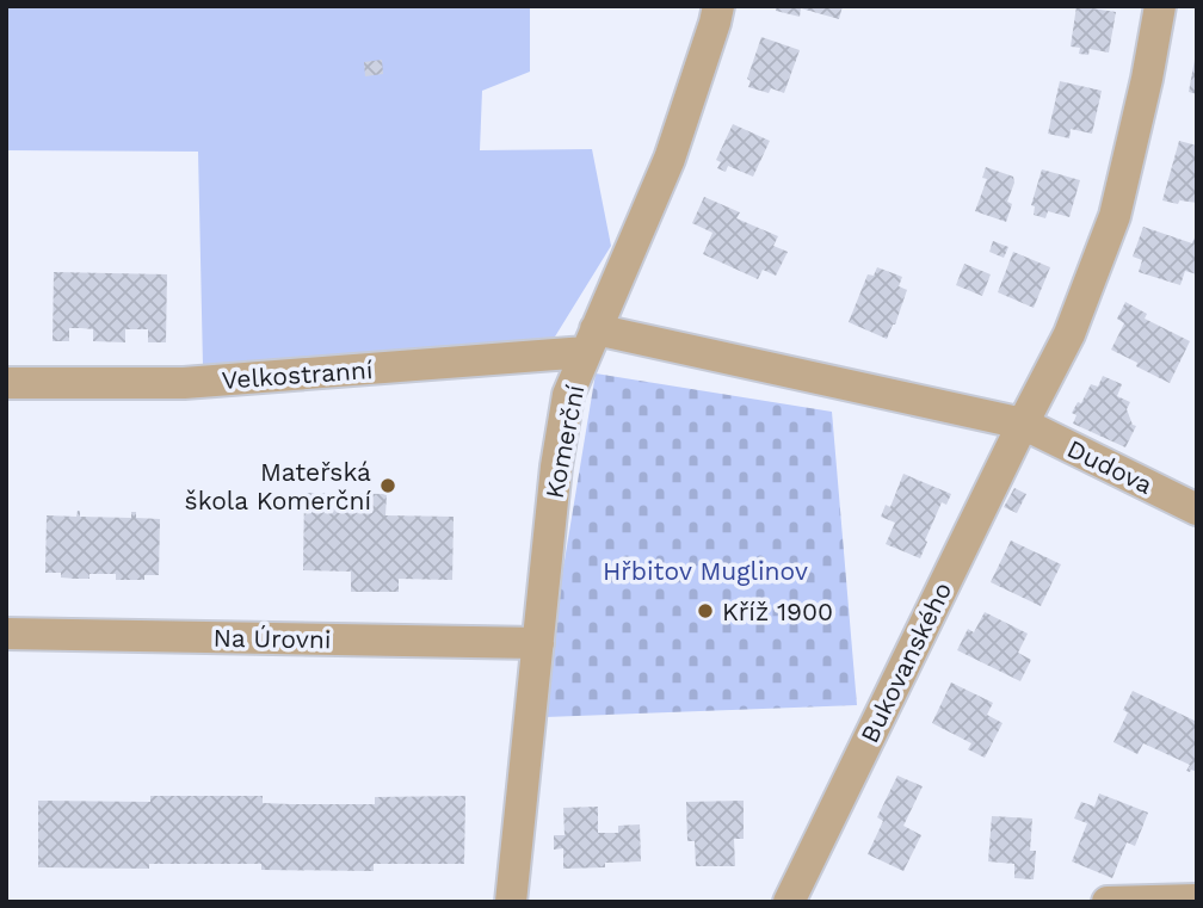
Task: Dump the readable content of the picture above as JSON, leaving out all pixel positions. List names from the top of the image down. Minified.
{"streets":{"street":["Velkostranní","Komerční","Dudova","Na Úrovni","Bukovanského"]},"crossings":[["Velkostranní","Komerční"],["Komerční","Na Úrovni"],["Dudova","Bukovanského"]],"parks":["Hřbitov Muglinov"],"places":["Mateřská škola Komerční","Kříž 1900"]}
